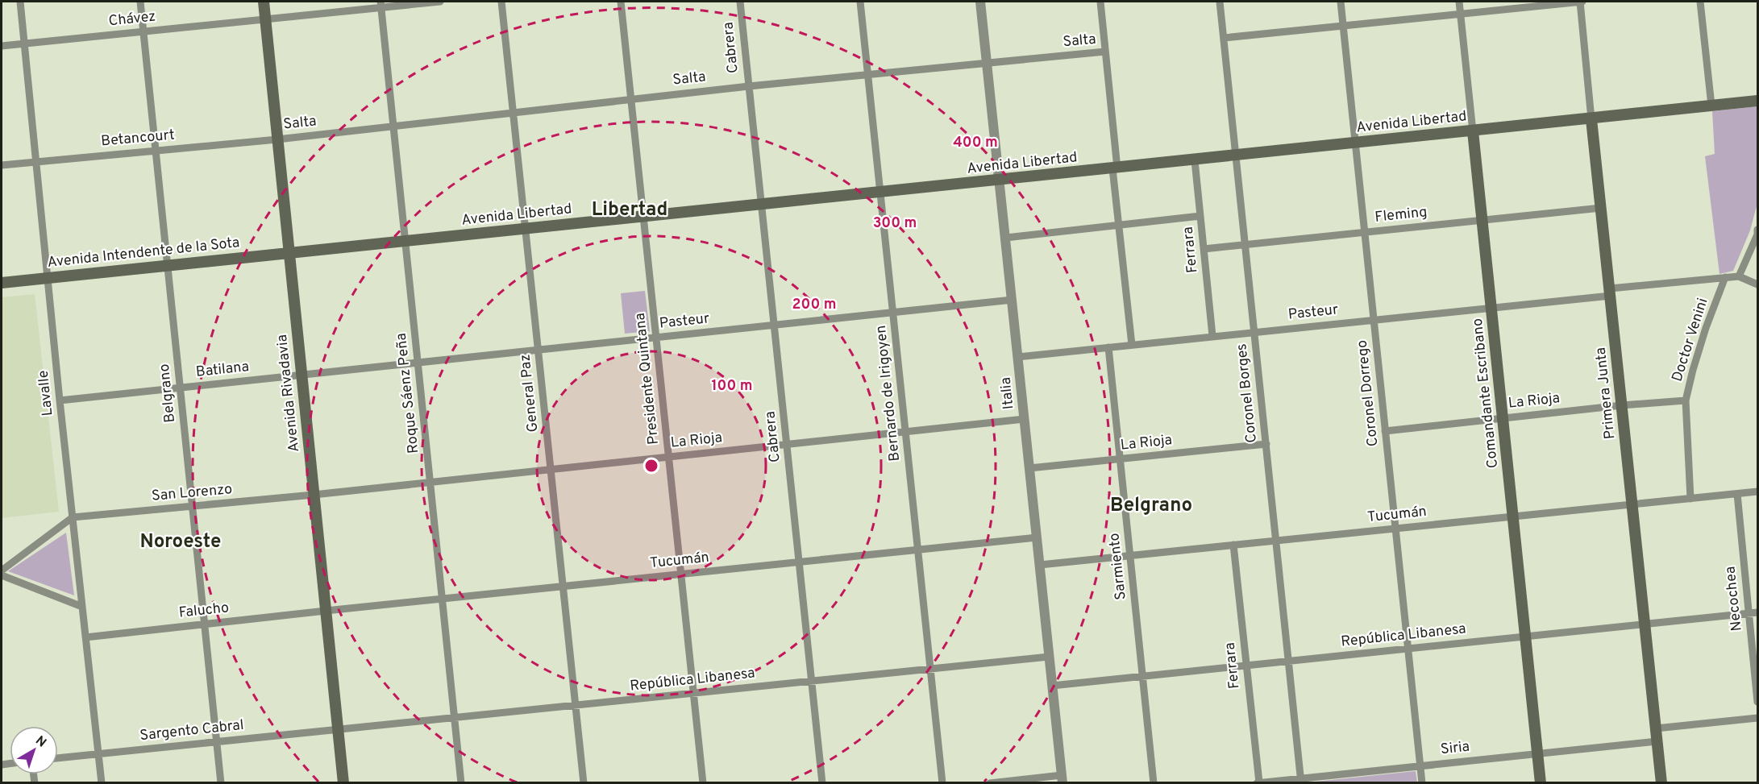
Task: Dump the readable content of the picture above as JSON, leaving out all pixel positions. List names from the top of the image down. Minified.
{"streets":{"main road":["Avenida Libertad","Avenida Intendente de la Sota","Avenida Rivadavia","Comandante Escribano","Primera Junta"],"street":["Chávez","Salta","Cabrera","Betancourt","Fleming","Ferrara","Pasteur","Doctor Venini","Batilana","Presidente Quintana","Lavalle","Belgrano","Roque Sáenz Peña","General Paz","Bernardo de Irigoyen","Italia","Coronel Borges","Coronel Dorrego","La Rioja","San Lorenzo","Tucumán","Sarmiento","Necochea","Falucho","República Libanesa","Sargento Cabral","Siria"]},"crossings":[["Chávez","Lavalle"],["Chávez","Belgrano"],["Chávez","Avenida Rivadavia"],["Chávez","Roque Sáenz Peña"],["Salta","Cabrera"],["Salta","Betancourt"],["Salta","Presidente Quintana"],["Salta","Avenida Rivadavia"],["Salta","Roque Sáenz Peña"],["Salta","General Paz"],["Salta","Bernardo de Irigoyen"],["Salta","Italia"],["Cabrera","Avenida Libertad"],["Cabrera","Pasteur"],["Cabrera","La Rioja"],["Cabrera","Tucumán"],["Cabrera","República Libanesa"],["Avenida Libertad","Ferrara"],["Avenida Libertad","Avenida Intendente de la Sota"],["Avenida Libertad","Presidente Quintana"],["Avenida Libertad","Avenida Rivadavia"],["Avenida Libertad","Roque Sáenz Peña"],["Avenida Libertad","General Paz"],["Avenida Libertad","Bernardo de Irigoyen"],["Avenida Libertad","Italia"],["Avenida Libertad","Coronel Borges"],["Avenida Libertad","Coronel Dorrego"],["Avenida Libertad","Comandante Escribano"],["Avenida Libertad","Primera Junta"],["Betancourt","Lavalle"],["Betancourt","Belgrano"],["Betancourt","Avenida Rivadavia"],["Fleming","Ferrara"],["Fleming","Coronel Borges"],["Fleming","Coronel Dorrego"],["Fleming","Comandante Escribano"],["Fleming","Primera Junta"],["Ferrara","Pasteur"],["Ferrara","Tucumán"],["Ferrara","República Libanesa"],["Ferrara","Siria"],["Avenida Intendente de la Sota","Lavalle"],["Avenida Intendente de la Sota","Belgrano"],["Avenida Intendente de la Sota","Avenida Rivadavia"],["Pasteur","Doctor Venini"],["Pasteur","Batilana"],["Pasteur","Presidente Quintana"],["Pasteur","Avenida Rivadavia"],["Pasteur","Roque Sáenz Peña"],["Pasteur","General Paz"],["Pasteur","Bernardo de Irigoyen"],["Pasteur","Italia"],["Pasteur","Coronel Borges"],["Pasteur","Coronel Dorrego"],["Pasteur","Comandante Escribano"],["Pasteur","Primera Junta"],["Pasteur","Sarmiento"],["Doctor Venini","La Rioja"],["Doctor Venini","Tucumán"],["Batilana","Lavalle"],["Batilana","Belgrano"],["Batilana","Avenida Rivadavia"],["Presidente Quintana","La Rioja"],["Presidente Quintana","Tucumán"],["Presidente Quintana","República Libanesa"],["Lavalle","San Lorenzo"],["Lavalle","Falucho"],["Lavalle","Sargento Cabral"],["Belgrano","San Lorenzo"],["Belgrano","Falucho"],["Belgrano","Sargento Cabral"],["Avenida Rivadavia","La Rioja"],["Avenida Rivadavia","San Lorenzo"],["Avenida Rivadavia","Tucumán"],["Avenida Rivadavia","Falucho"],["Avenida Rivadavia","República Libanesa"],["Avenida Rivadavia","Sargento Cabral"],["Roque Sáenz Peña","La Rioja"],["Roque Sáenz Peña","Tucumán"],["Roque Sáenz Peña","República Libanesa"],["General Paz","La Rioja"],["General Paz","Tucumán"],["General Paz","República Libanesa"],["Bernardo de Irigoyen","La Rioja"],["Bernardo de Irigoyen","Tucumán"],["Bernardo de Irigoyen","República Libanesa"],["Italia","La Rioja"],["Italia","Tucumán"],["Italia","República Libanesa"],["Coronel Borges","La Rioja"],["Coronel Borges","Tucumán"],["Coronel Borges","República Libanesa"],["Coronel Borges","Siria"],["Coronel Dorrego","La Rioja"],["Coronel Dorrego","Tucumán"],["Coronel Dorrego","República Libanesa"],["Coronel Dorrego","Siria"],["Comandante Escribano","La Rioja"],["Comandante Escribano","Tucumán"],["Comandante Escribano","República Libanesa"],["Comandante Escribano","Siria"],["Primera Junta","La Rioja"],["Primera Junta","Tucumán"],["Primera Junta","República Libanesa"],["Primera Junta","Siria"],["La Rioja","San Lorenzo"],["La Rioja","Sarmiento"],["Tucumán","Sarmiento"],["Tucumán","Necochea"],["Tucumán","Falucho"],["Sarmiento","República Libanesa"],["Necochea","República Libanesa"],["República Libanesa","Sargento Cabral"]],"districts":["Libertad","Belgrano","Noroeste"],"north":"top right","rings":["400 m","300 m","200 m","100 m"]}
